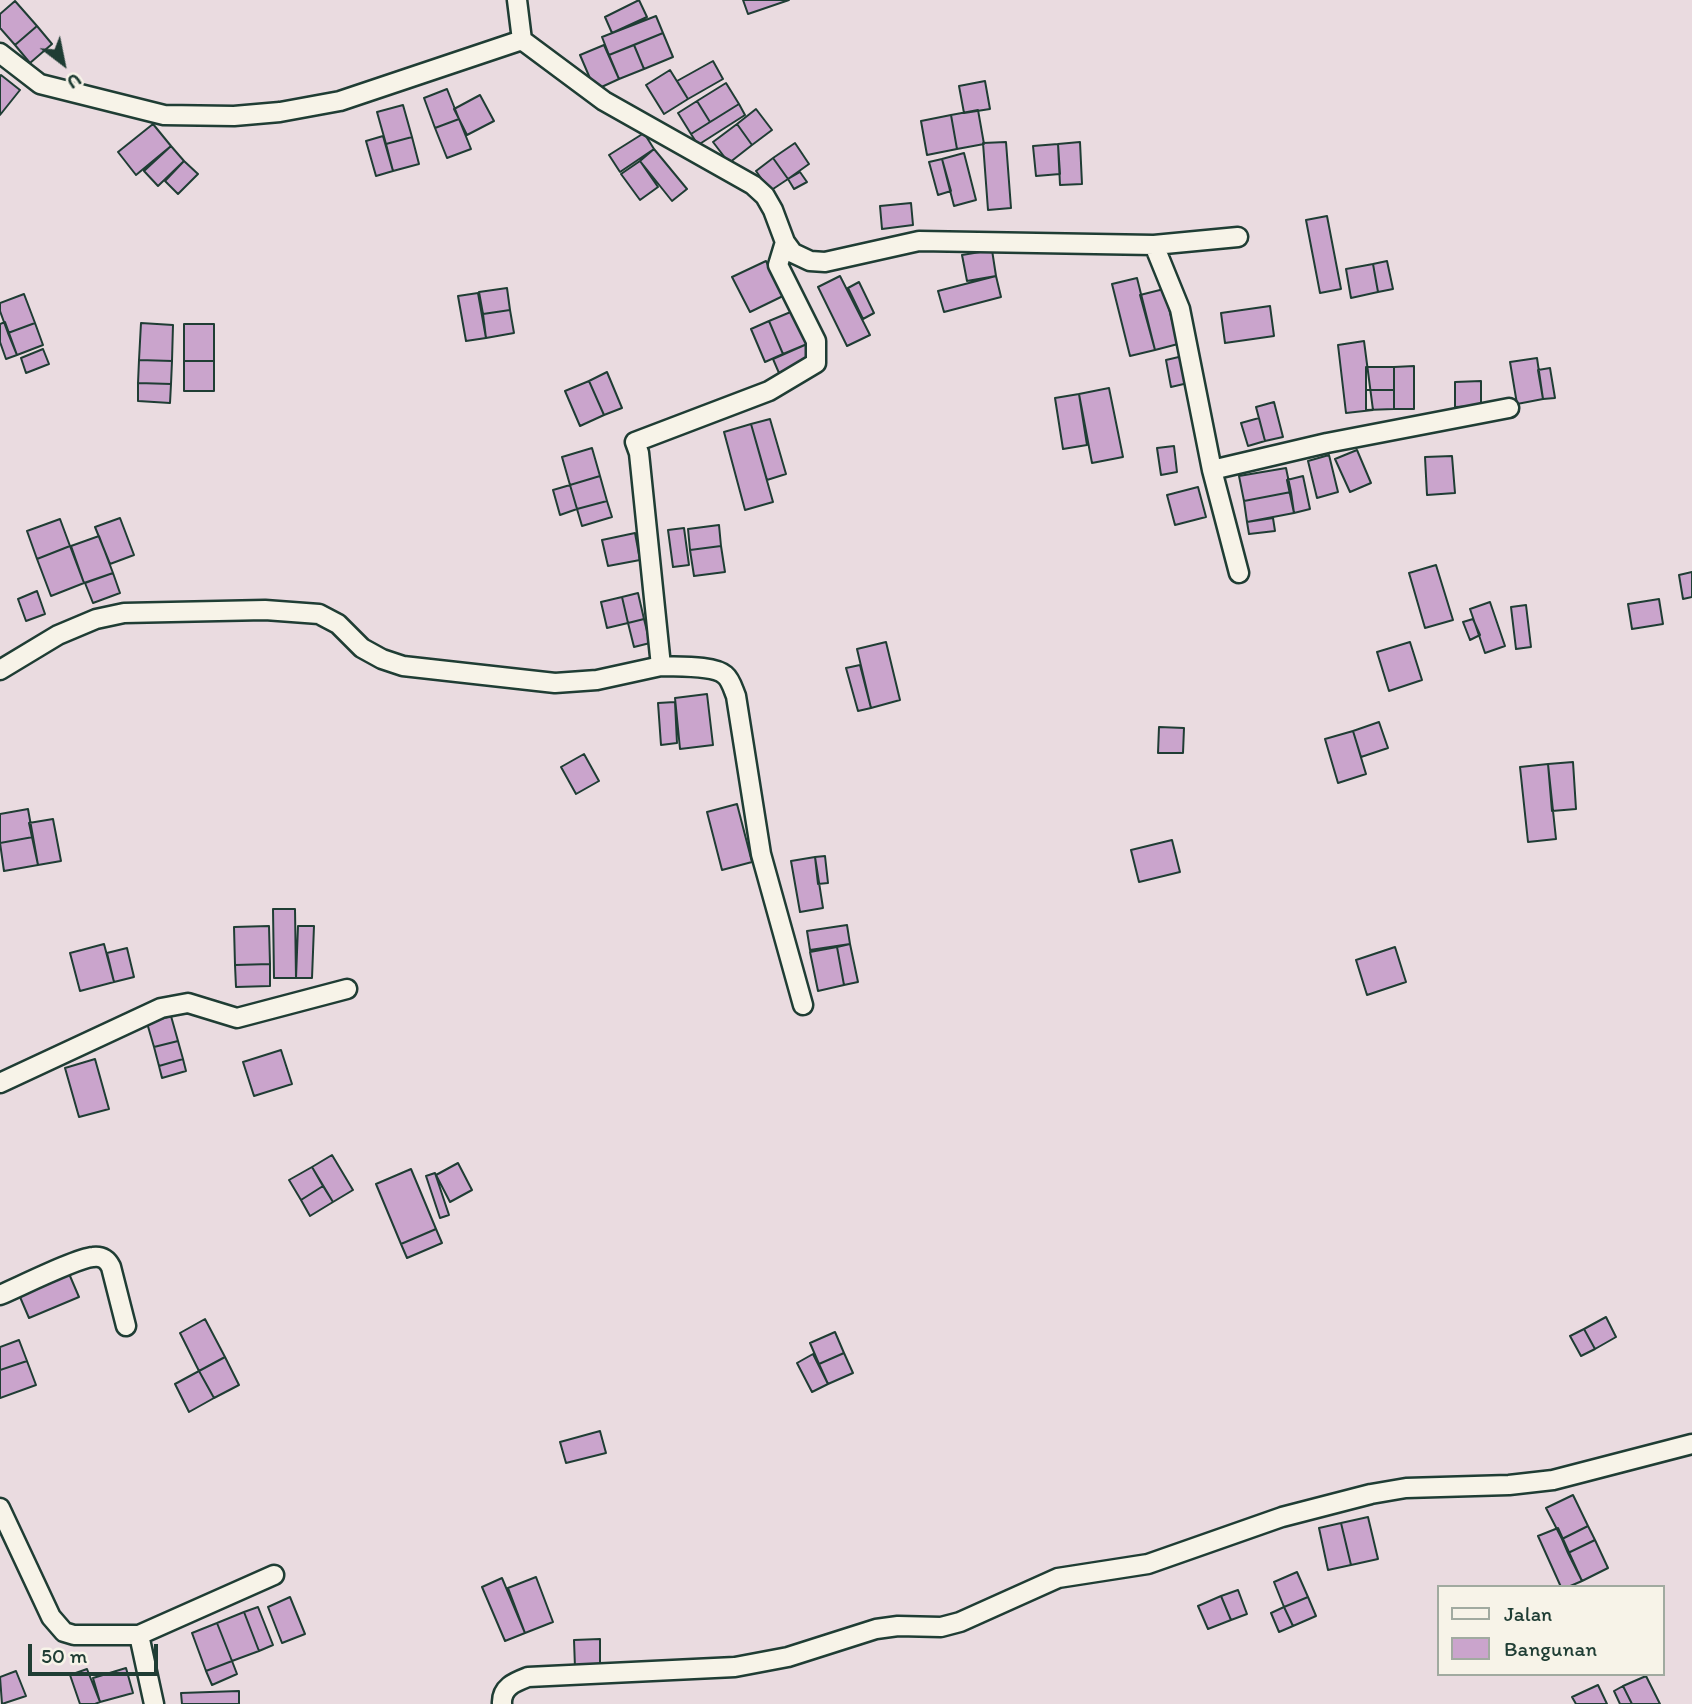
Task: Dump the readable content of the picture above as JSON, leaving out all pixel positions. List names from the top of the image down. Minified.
{"legend":["Jalan","Bangunan"],"scale_bar":"50 m","north":"bottom right"}
